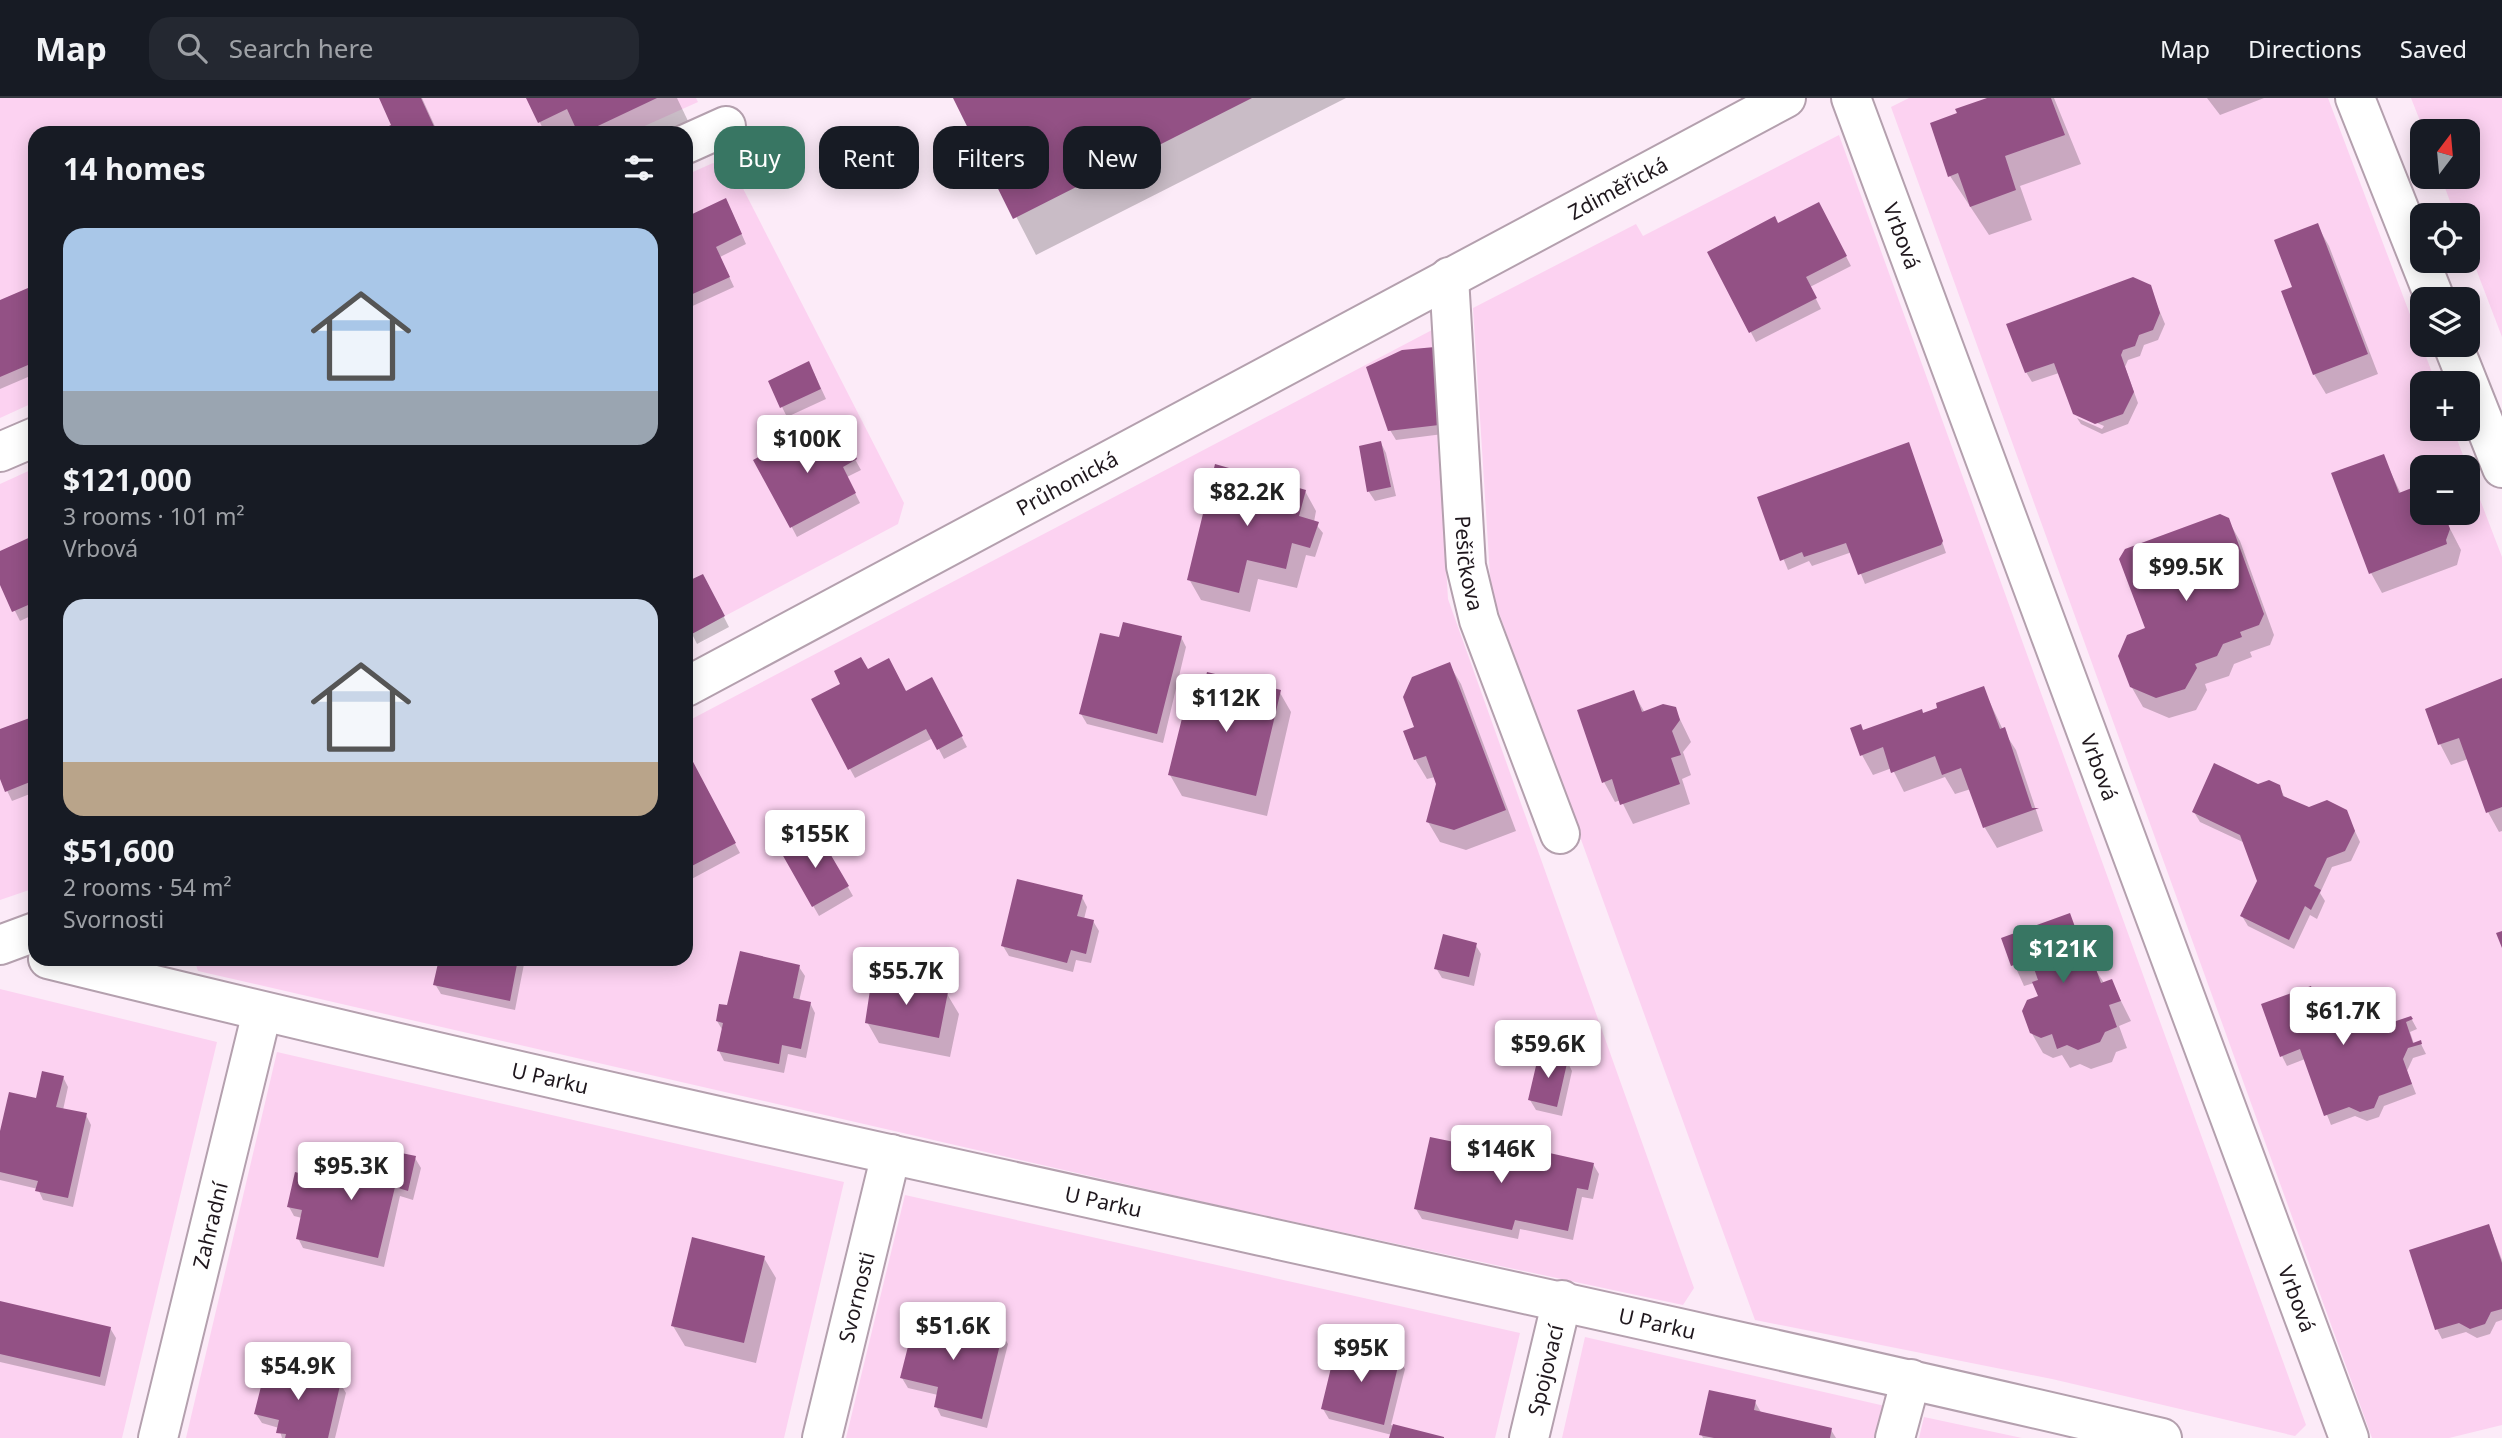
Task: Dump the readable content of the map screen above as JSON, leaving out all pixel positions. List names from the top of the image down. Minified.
{"streets":{"street":["Zdiměřická","Vrbová","Průhonická","Pešičkova","U Parku","Zahradní","Svornosti","Spojovací"]},"crossings":[["Zdiměřická","Průhonická"],["Zdiměřická","Pešičkova"],["Průhonická","Pešičkova"],["U Parku","Zahradní"],["U Parku","Svornosti"],["U Parku","Spojovací"]],"north":"top","page":{"header":"Map","search":"Search here","nav":["Map","Directions","Saved"],"map_buttons":["+","−"],"chip":["Buy","Rent","Filters","New"],"heading":"14 homes","list":[{"name":"$121,000","note":"3 rooms · 101 m² · Vrbová"},{"name":"$51,600","note":"2 rooms · 54 m² · Svornosti"}],"price":["$100K","$82.2K","$99.5K","$112K","$155K","$121K","$55.7K","$61.7K","$59.6K","$146K","$95.3K","$51.6K","$95K","$54.9K"]}}
